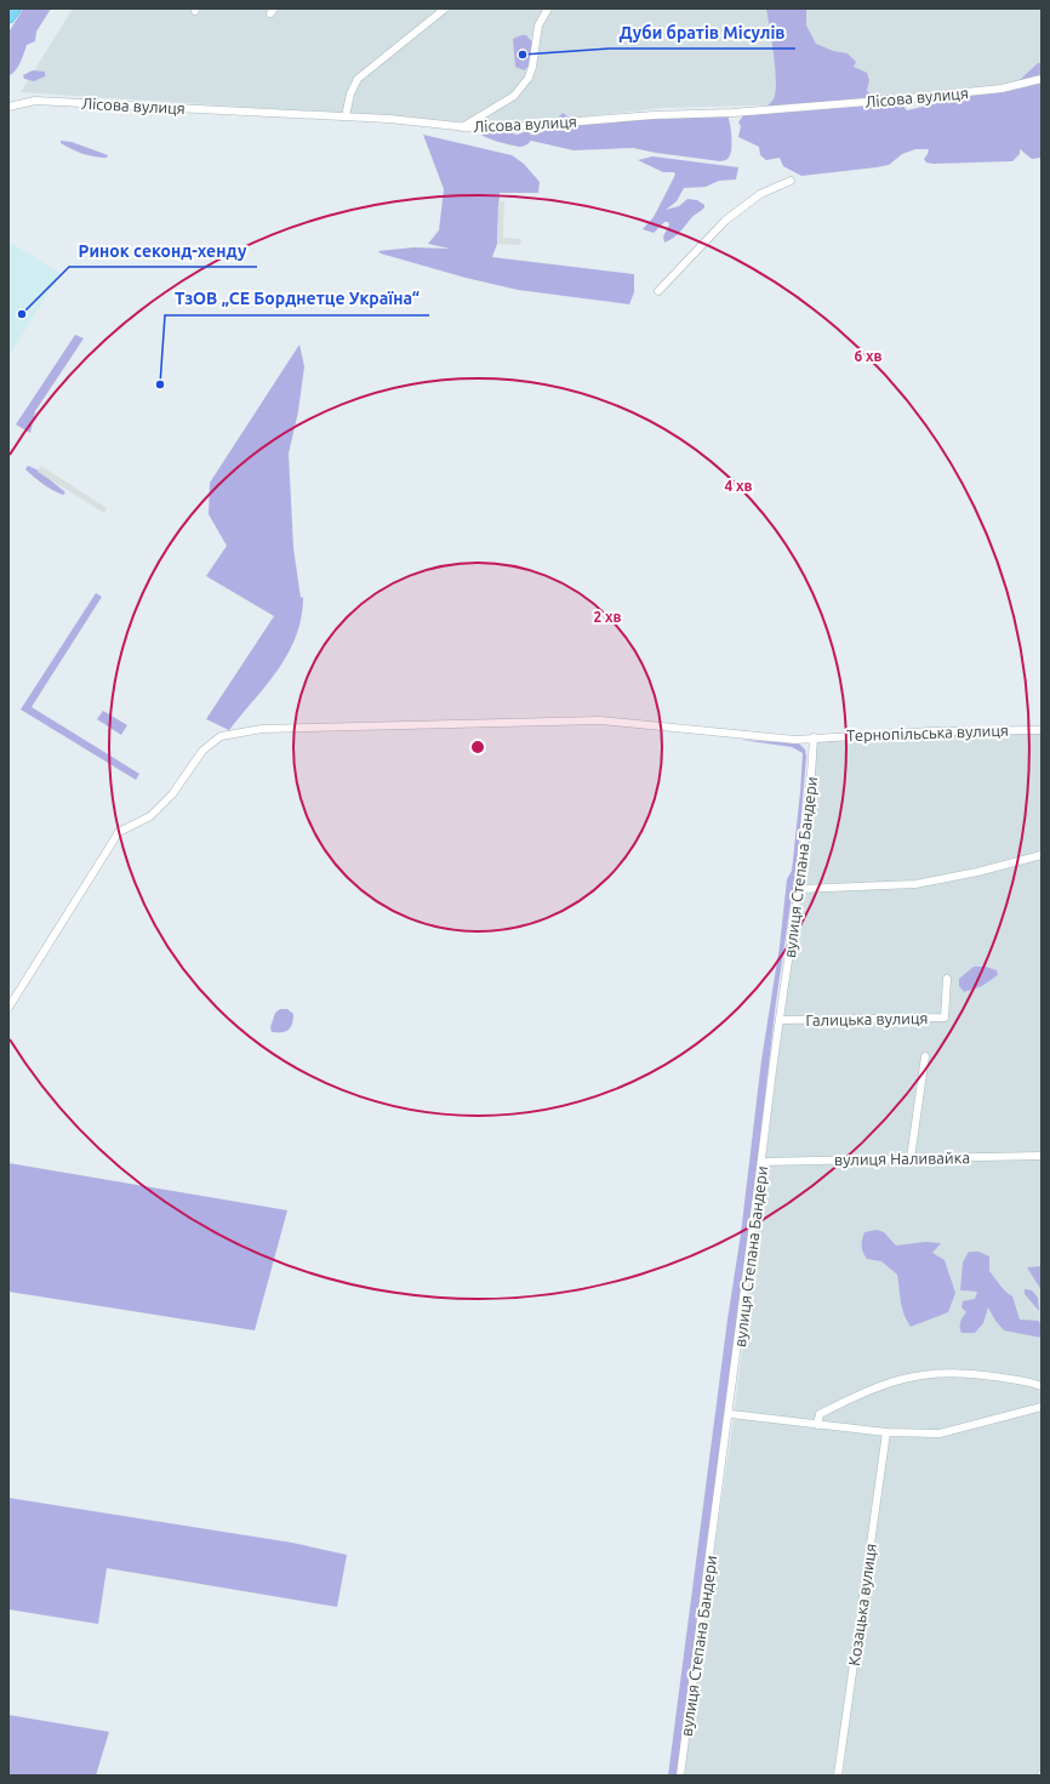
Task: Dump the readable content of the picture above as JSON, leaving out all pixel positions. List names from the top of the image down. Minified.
{"streets":{"street":["Лісова вулиця","Тернопільська вулиця","вулиця Степана Бандери","Галицька вулиця","вулиця Наливайка","Козацька вулиця"]},"crossings":[["Тернопільська вулиця","вулиця Степана Бандери"],["вулиця Степана Бандери","Галицька вулиця"],["вулиця Степана Бандери","вулиця Наливайка"]],"places":["Дуби братів Місулів","Ринок секонд-хенду","ТзОВ „СЕ Борднетце Україна“"],"rings":["6 хв","4 хв","2 хв"]}
